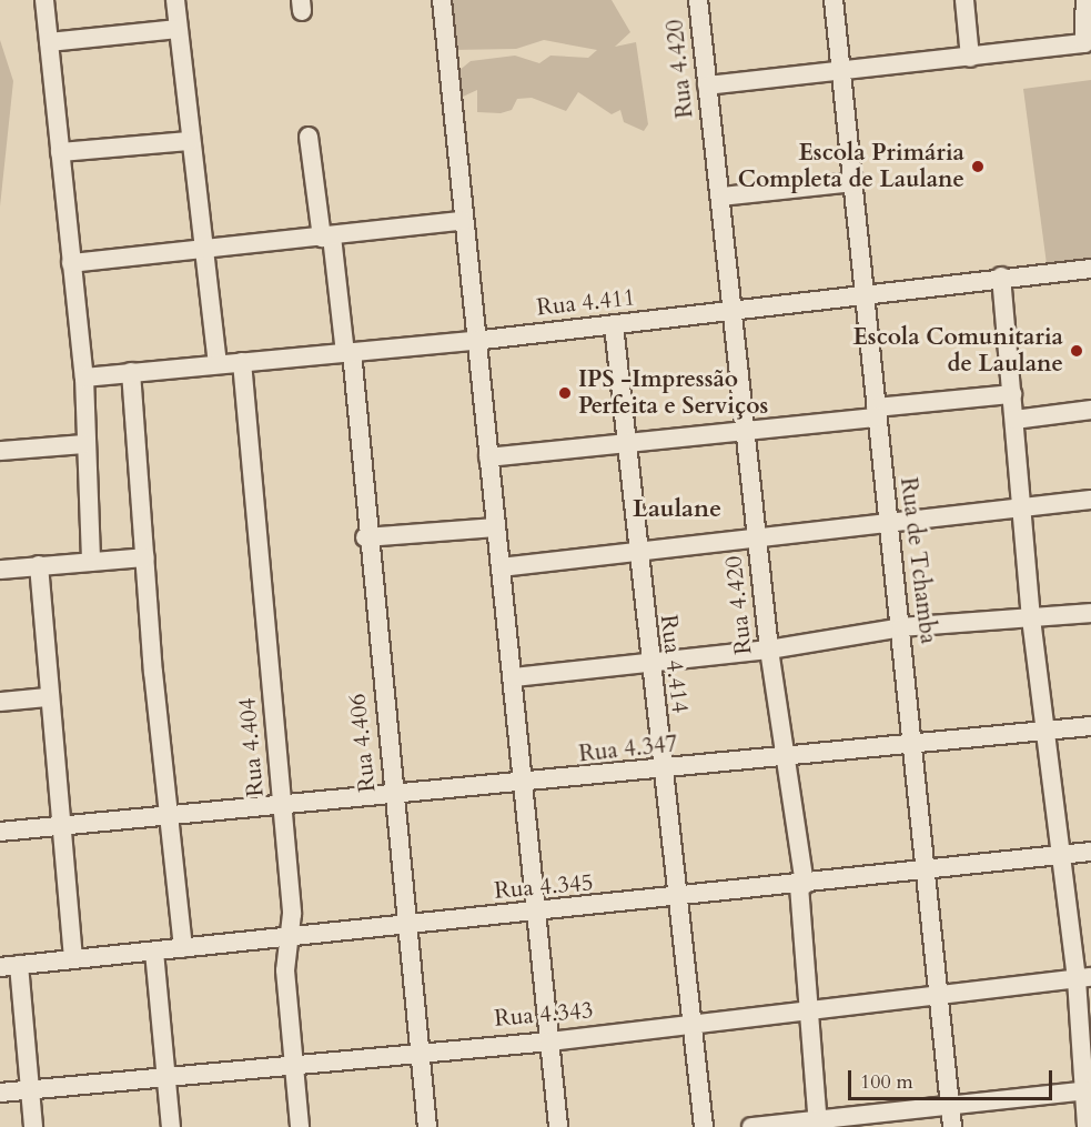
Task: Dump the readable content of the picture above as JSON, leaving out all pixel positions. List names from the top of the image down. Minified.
{"streets":{"street":["Rua 4.420","Rua 4.411","Rua de Tchamba","Rua 4.414","Rua 4.406","Rua 4.404","Rua 4.347","Rua 4.345","Rua 4.343"]},"crossings":[["Rua 4.420","Rua 4.411"],["Rua 4.420","Rua 4.347"],["Rua 4.420","Rua 4.345"],["Rua 4.420","Rua 4.343"],["Rua 4.411","Rua de Tchamba"],["Rua 4.411","Rua 4.414"],["Rua 4.411","Rua 4.406"],["Rua 4.411","Rua 4.404"],["Rua de Tchamba","Rua 4.347"],["Rua de Tchamba","Rua 4.345"],["Rua de Tchamba","Rua 4.343"],["Rua 4.414","Rua 4.347"],["Rua 4.414","Rua 4.345"],["Rua 4.414","Rua 4.343"],["Rua 4.406","Rua 4.347"],["Rua 4.406","Rua 4.345"],["Rua 4.406","Rua 4.343"],["Rua 4.404","Rua 4.347"],["Rua 4.404","Rua 4.345"],["Rua 4.404","Rua 4.343"]],"districts":["Laulane"],"places":["Escola Primária Completa de Laulane","Escola Comunitaria de Laulane","IPS -Impressão Perfeita e Serviços"],"scale_bar":"100 m"}
